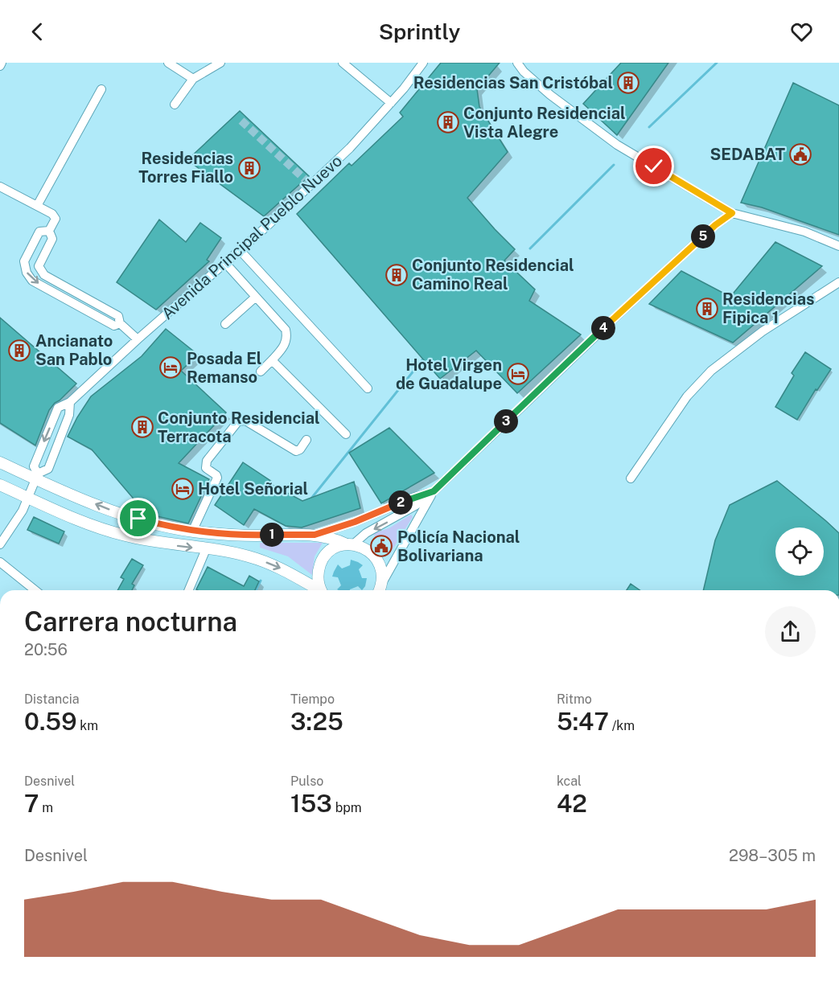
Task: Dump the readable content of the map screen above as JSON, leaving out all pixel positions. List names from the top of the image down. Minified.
{"streets":{"street":["Avenida Principal Pueblo Nuevo"]},"places":{"building":["Residencias San Cristóbal","Conjunto Residencial Vista Alegre","Residencias Torres Fiallo","Conjunto Residencial Camino Real","Residencias Fipica 1","Ancianato San Pablo","Conjunto Residencial Terracota"],"public building":["SEDABAT","Policía Nacional Bolivariana"],"hotel":["Posada El Remanso","Hotel Virgen de Guadalupe","Hotel Señorial"]},"page":{"header":"Sprintly","pins":["5","4","3","2","1"],"heading":["Carrera nocturna","20:56"],"stats":[["Distancia","0.59 km"],["Tiempo","3:25"],["Ritmo","5:47 /km"],["Desnivel","7 m"],["Pulso","153 bpm"],["kcal","42"]],"chart":["Desnivel","298–305 m"]}}
